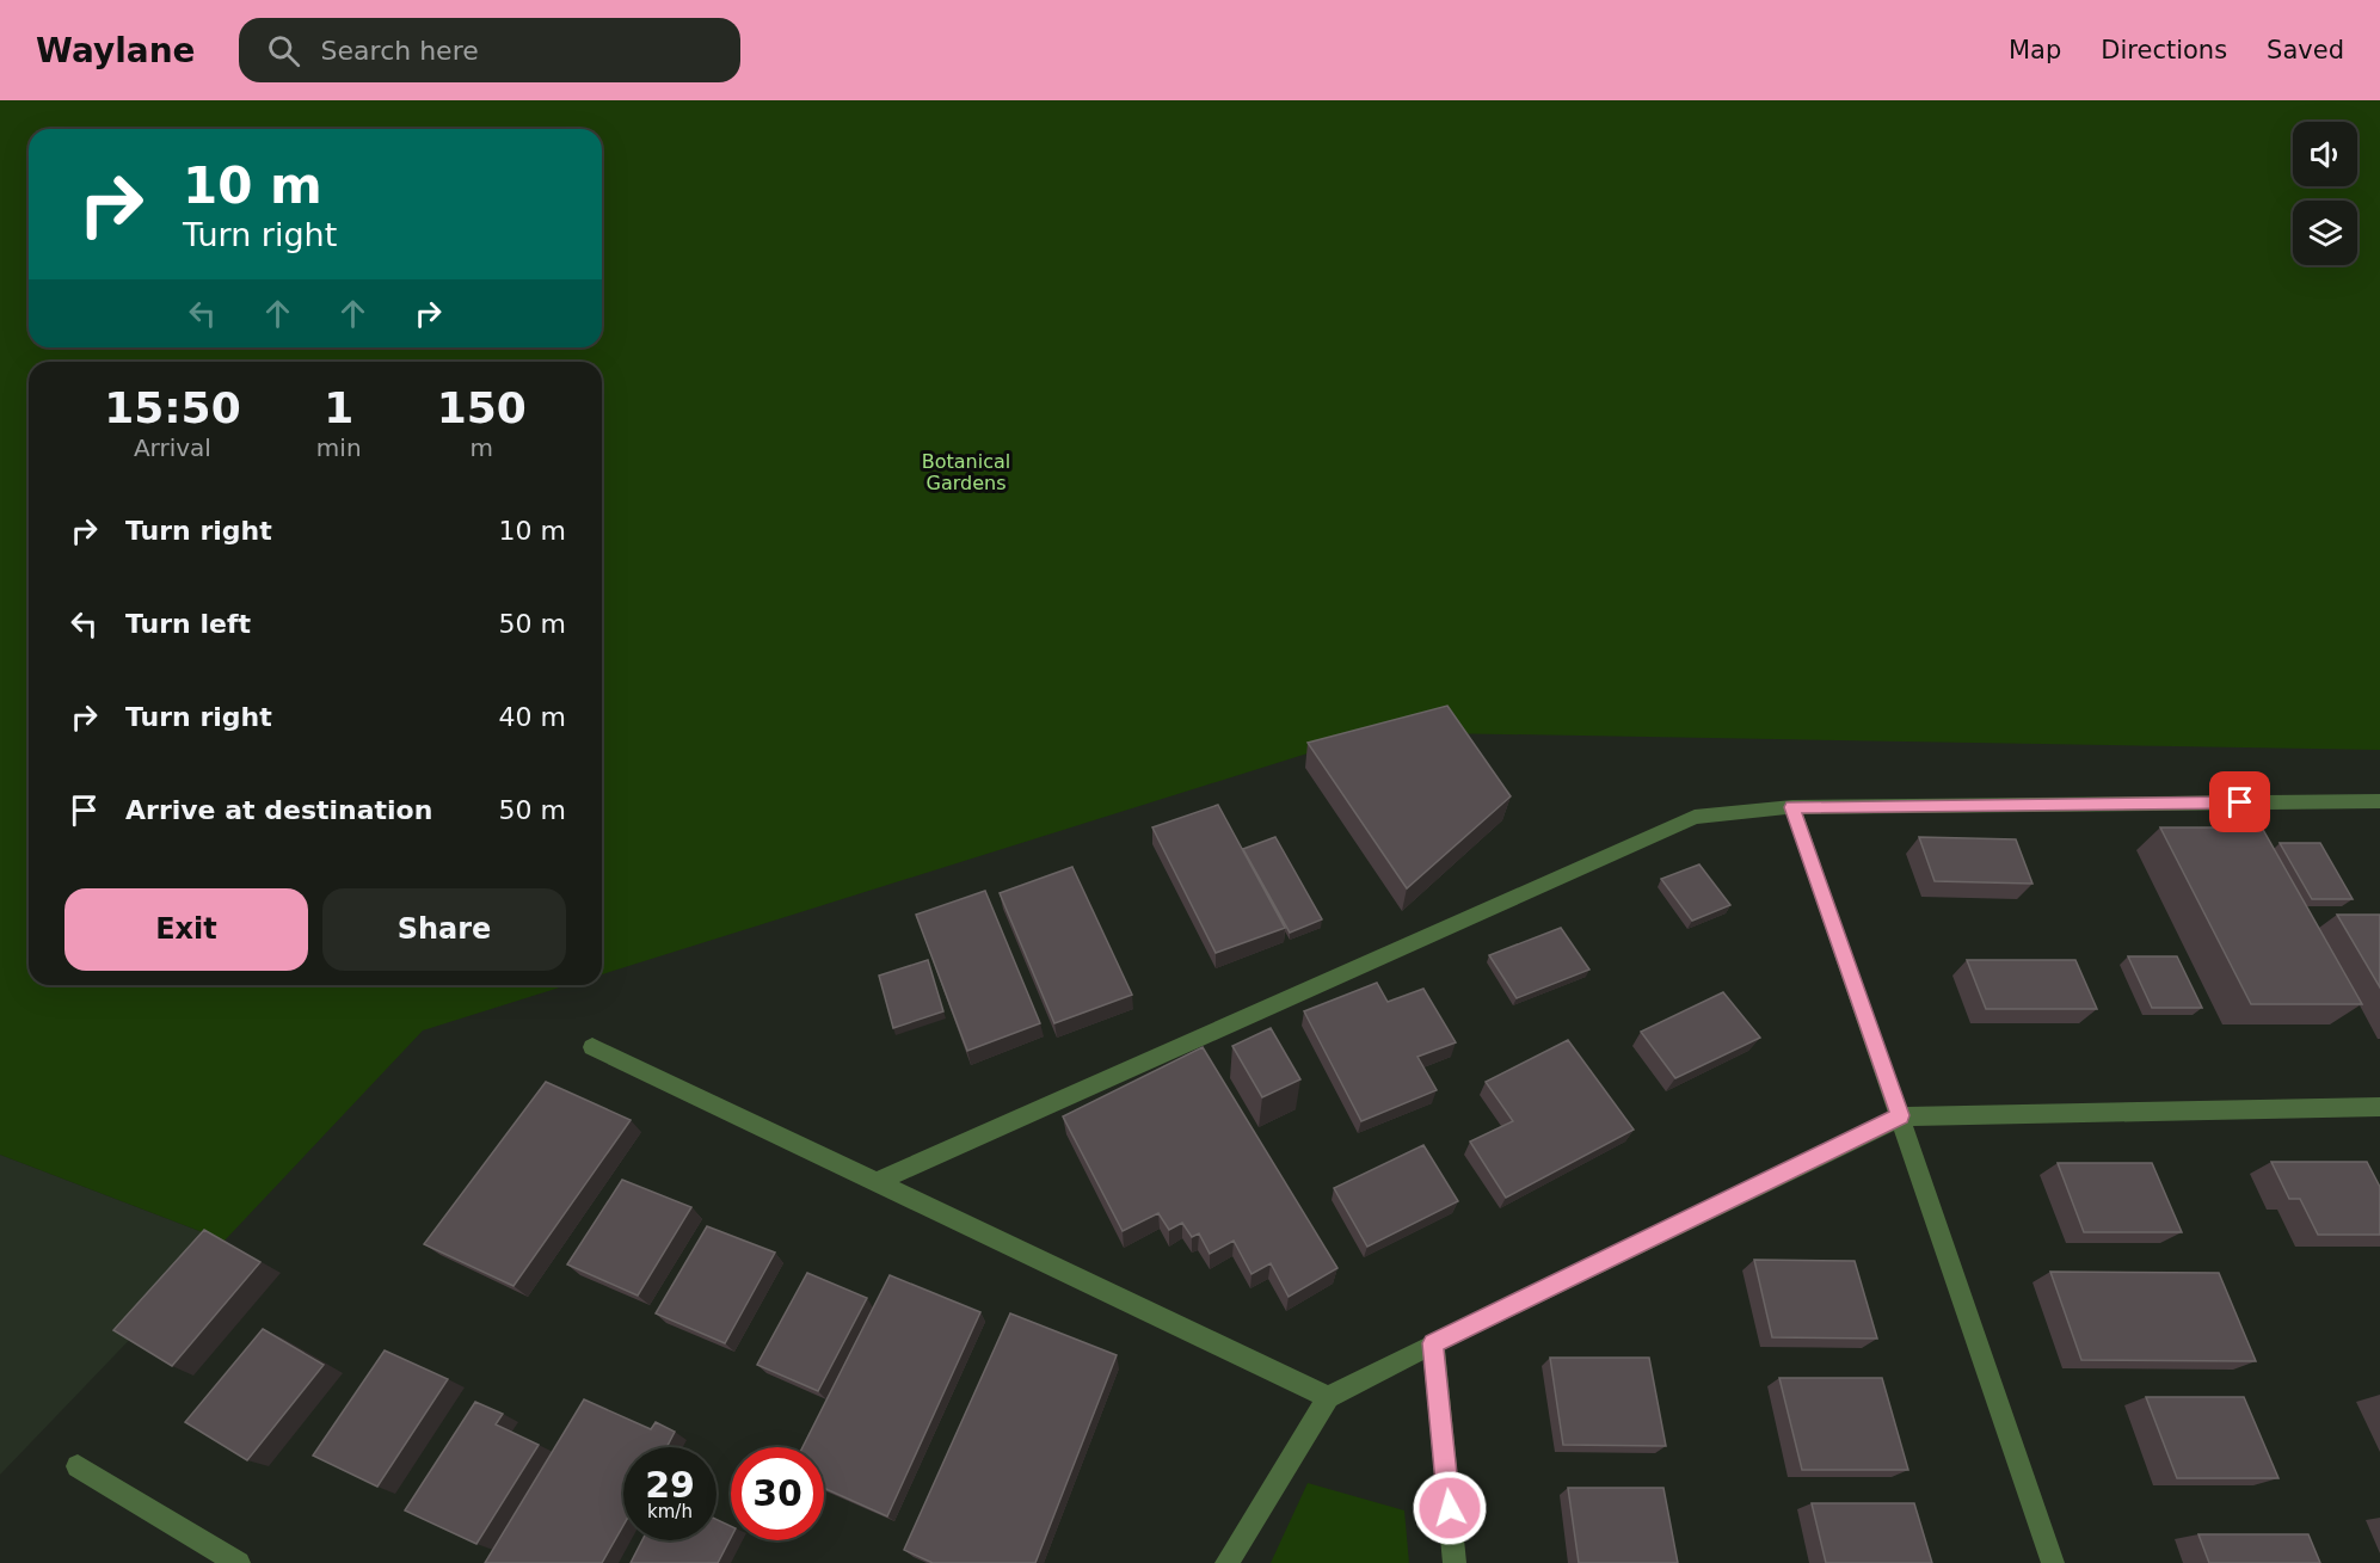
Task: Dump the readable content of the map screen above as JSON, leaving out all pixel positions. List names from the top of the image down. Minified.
{"parks":["Botanical Gardens"],"page":{"header":"Waylane","search":"Search here","nav":["Map","Directions","Saved"],"turn":["10 m","Turn right"],"eta":["15:50","Arrival","1","min","150","m"],"list":[{"name":"Turn right","value":"10 m"},{"name":"Turn left","value":"50 m"},{"name":"Turn right","value":"40 m"},{"name":"Arrive at destination","value":"50 m"}],"buttons":["Exit","Share"],"speed":"29 km/h","limit":"30"}}
